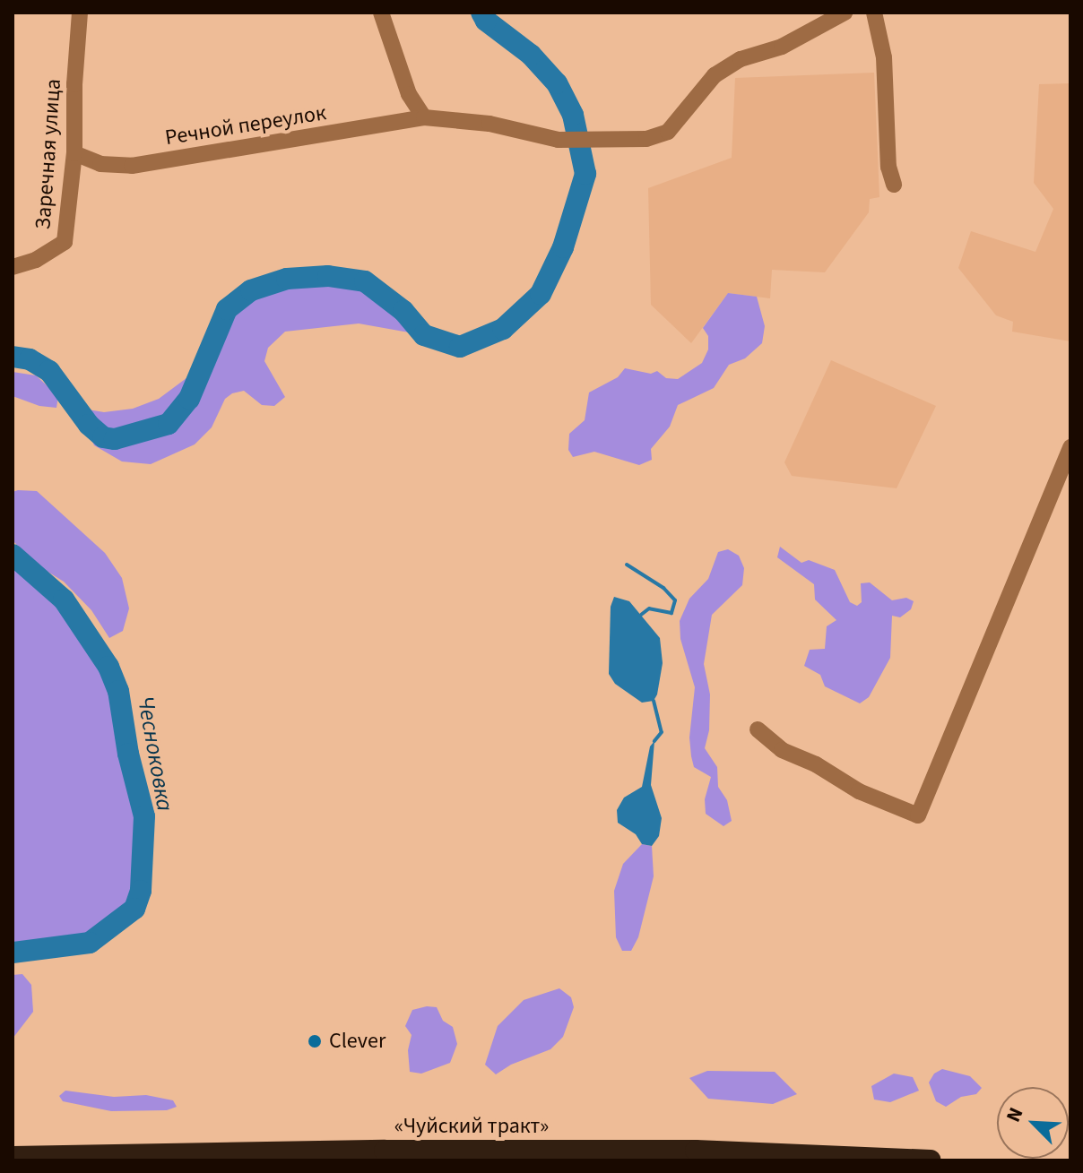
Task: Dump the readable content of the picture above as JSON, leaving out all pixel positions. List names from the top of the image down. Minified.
{"streets":{"highway":["«Чуйский тракт»"],"street":["Речной переулок","Заречная улица"]},"crossings":[["Речной переулок","Заречная улица"]],"water":["Чесноковка"],"places":["Clever"],"north":"top left"}
